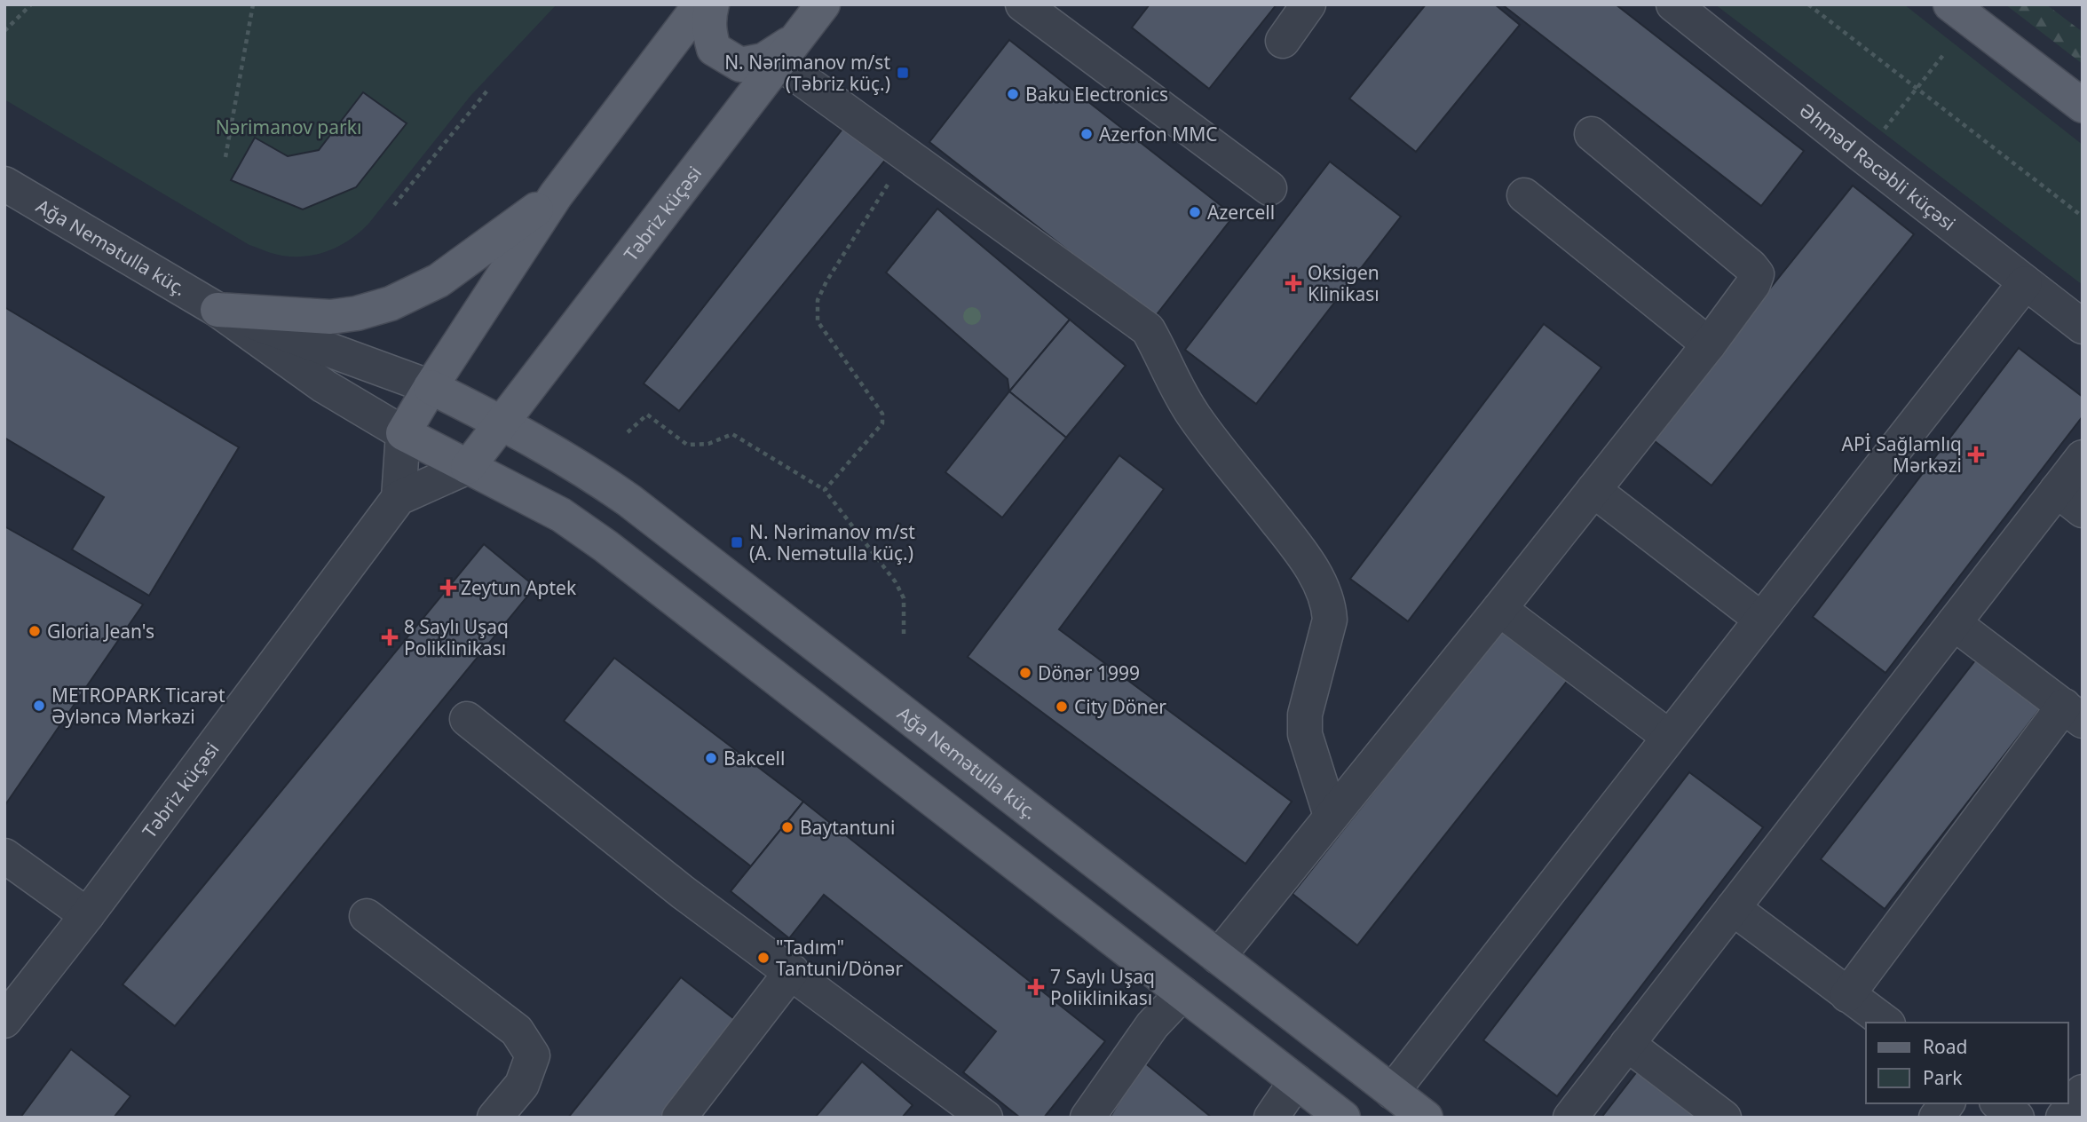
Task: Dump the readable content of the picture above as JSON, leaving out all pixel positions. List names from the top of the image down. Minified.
{"streets":{"main road":["Təbriz küçəsi","Ağa Nemətulla küç."],"street":["Əhməd Rəcəbli küçəsi"]},"crossings":[["Təbriz küçəsi","Ağa Nemətulla küç."]],"parks":["Nərimanov parkı"],"places":{"transit":["N. Nərimanov m/st (Təbriz küç.)","N. Nərimanov m/st (A. Nemətulla küç.)"],"other":["Baku Electronics","Azerfon MMC","Azercell","Gloria Jean's","Dönər 1999","METROPARK Ticarət Əyləncə Mərkəzi","City Döner","Bakcell","Baytantuni","\"Tadım\" Tantuni/Dönər"],"health":["Oksigen Klinikası","APİ Sağlamlıq Mərkəzi","Zeytun Aptek","8 Saylı Uşaq Poliklinikası","7 Saylı Uşaq Poliklinikası"]},"legend":["Road","Park"]}
